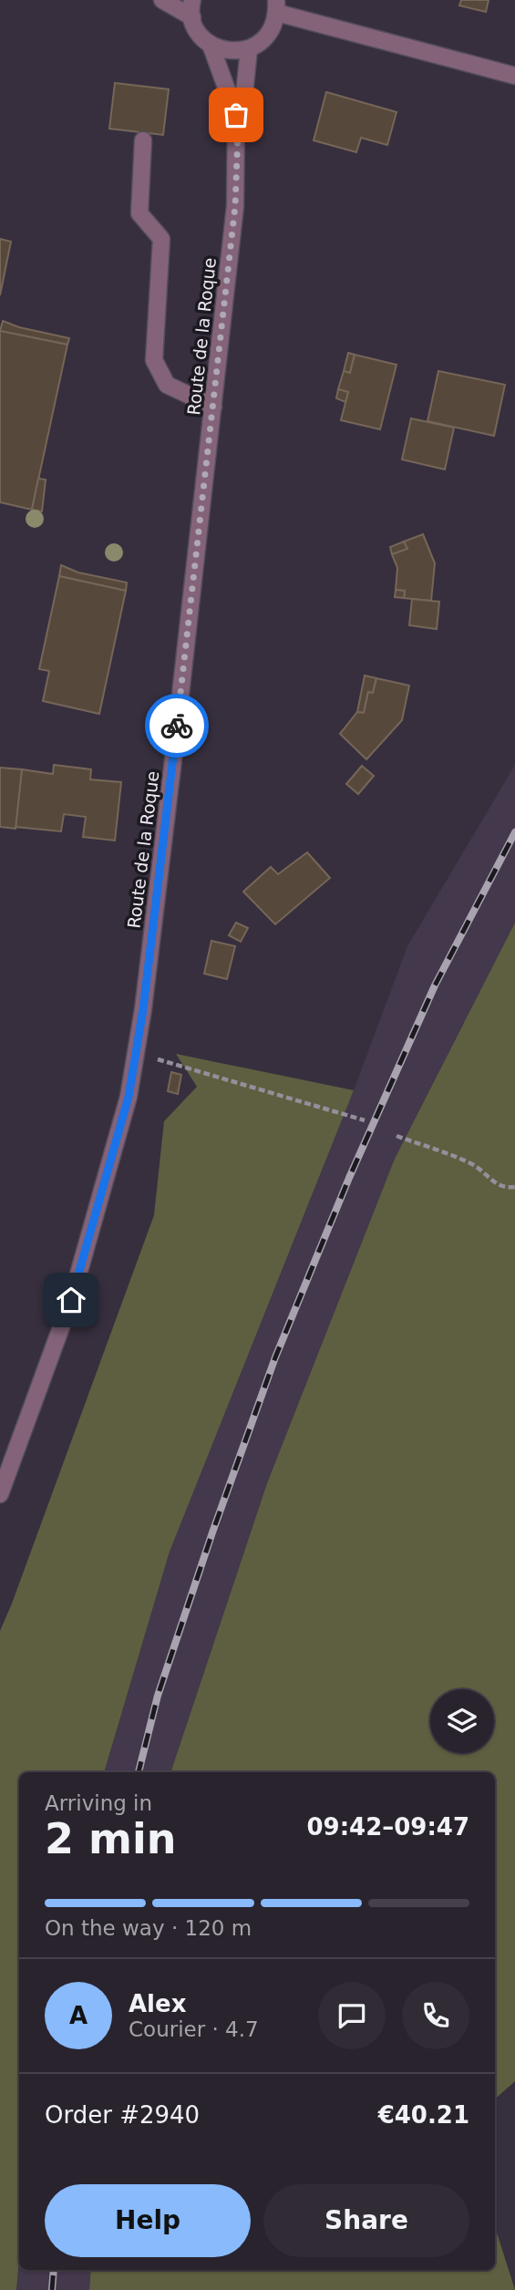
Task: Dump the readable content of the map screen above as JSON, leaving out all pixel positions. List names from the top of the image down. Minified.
{"streets":{"street":["Route de la Roque"]},"page":{"heading":["2 min","Arriving in","09:42–09:47"],"panel":["Alex","Courier · 4.7","Order #2940","€40.21"],"bar":"On the way · 120 m","round":"A","buttons":["Help","Share"]}}
